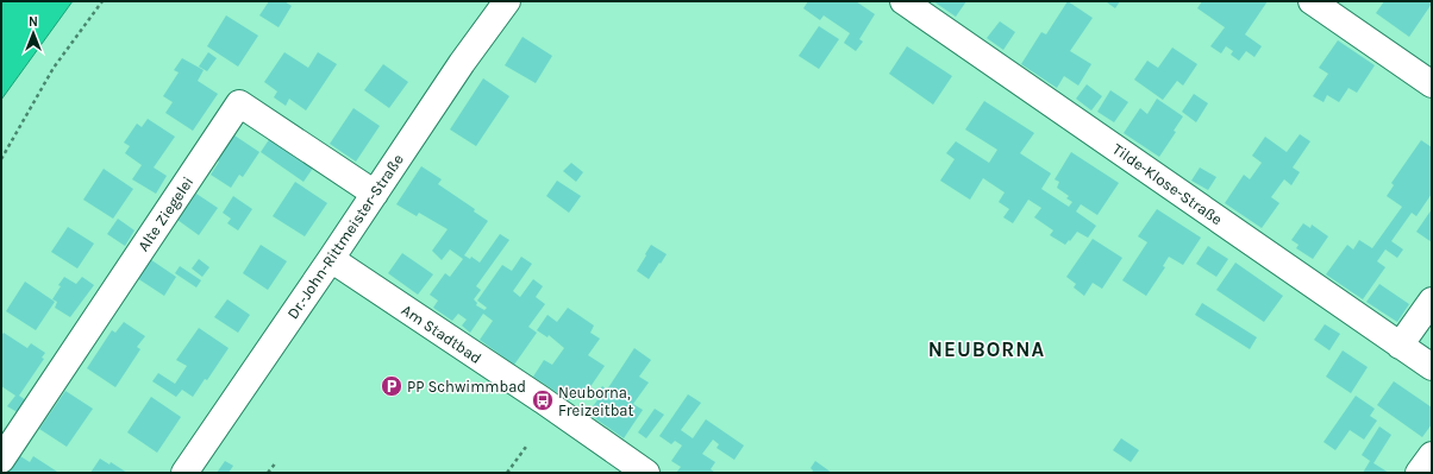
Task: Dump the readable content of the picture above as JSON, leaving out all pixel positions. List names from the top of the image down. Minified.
{"streets":{"street":["Tilde-Klose-Straße","Alte Ziegelei","Dr.-John-Rittmeister-Straße","Am Stadtbad"]},"crossings":[["Alte Ziegelei","Dr.-John-Rittmeister-Straße"],["Dr.-John-Rittmeister-Straße","Am Stadtbad"]],"districts":["NEUBORNA"],"places":{"parking":["PP Schwimmbad"],"bus stop":["Neuborna, Freizeitbat"]},"north":"top"}
